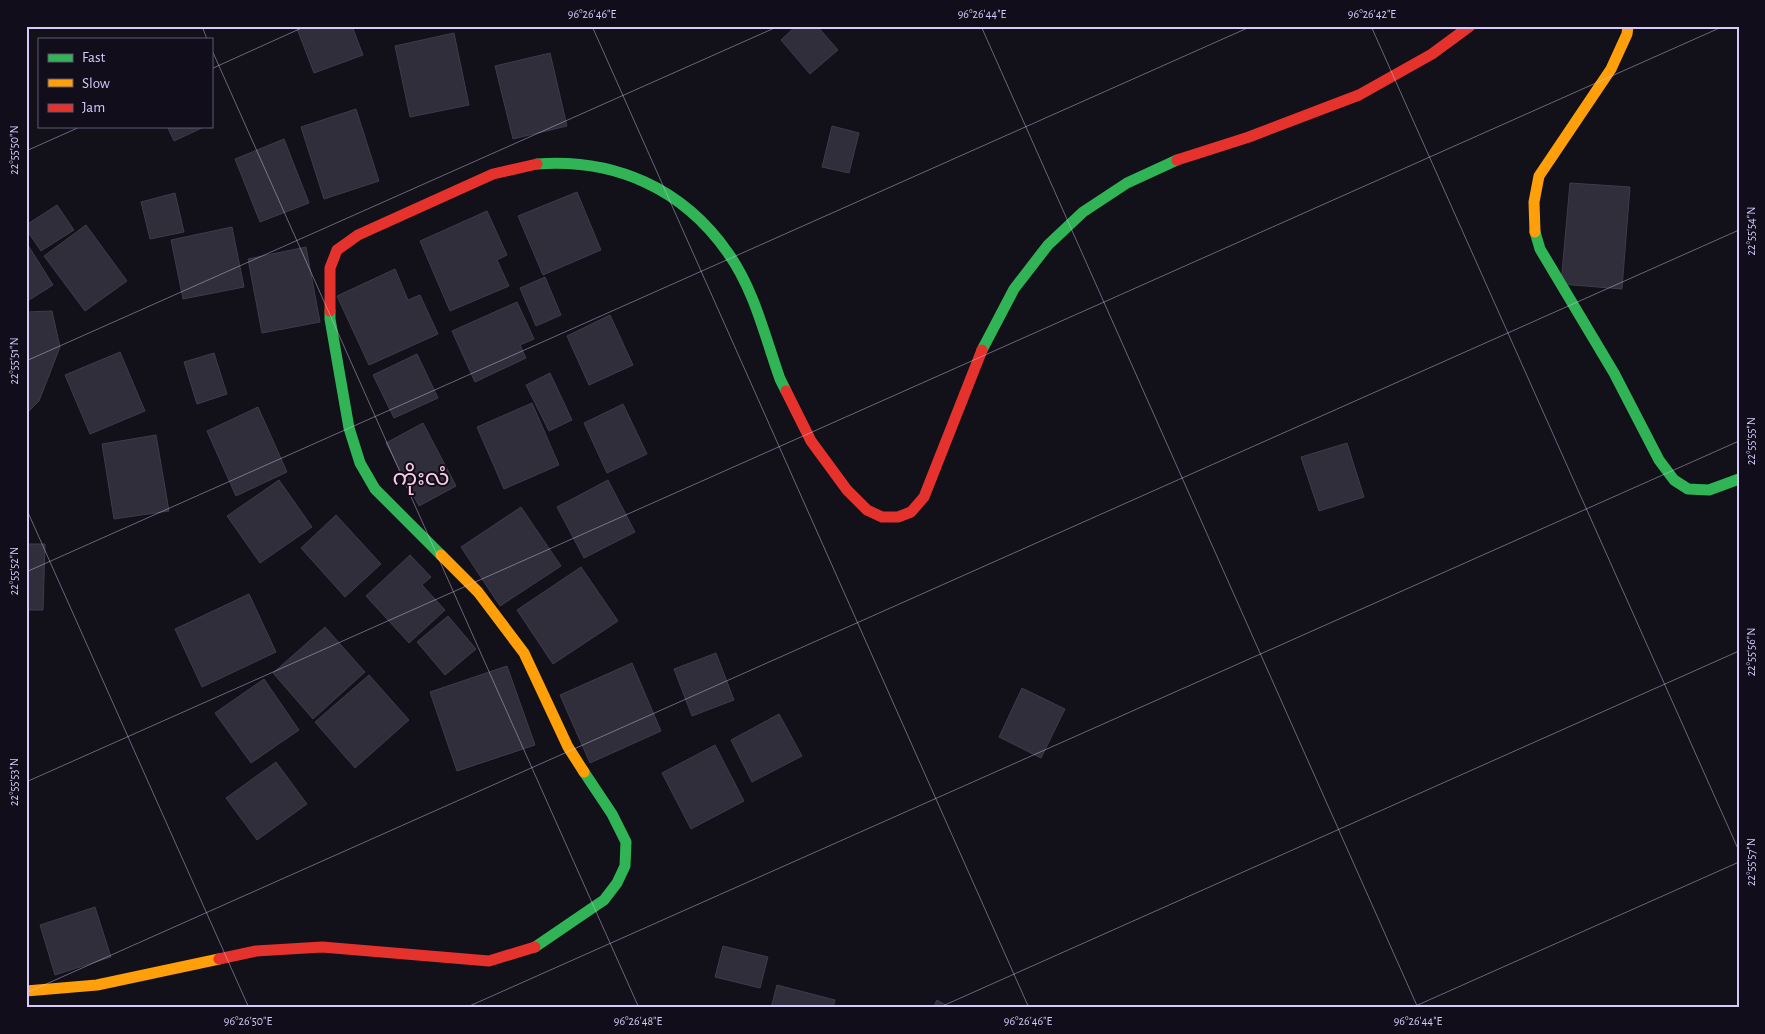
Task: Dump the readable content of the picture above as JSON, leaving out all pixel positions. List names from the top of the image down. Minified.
{"districts":["ကိုးလံ"],"legend":["Fast","Slow","Jam"],"coordinates":["96°26'46\"E","96°26'44\"E","96°26'42\"E","22°55'50\"N","22°55'54\"N","22°55'51\"N","22°55'55\"N","22°55'52\"N","22°55'56\"N","22°55'53\"N","22°55'57\"N","96°26'50\"E","96°26'48\"E"]}
